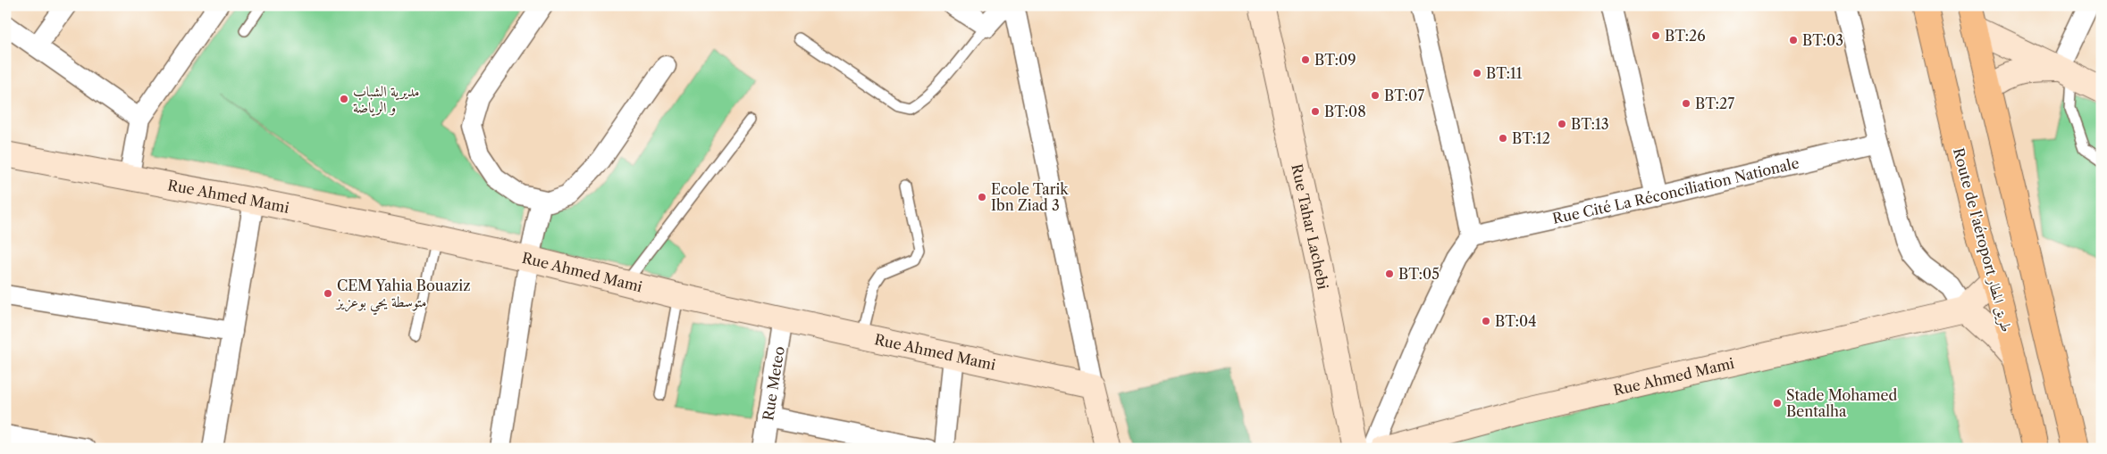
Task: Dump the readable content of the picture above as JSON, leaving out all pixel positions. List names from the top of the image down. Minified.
{"streets":{"highway":["Route de l'aéroport طريق المطار"],"street":["Rue Cité La Réconciliation Nationale","Rue Ahmed Mami","Rue Tahar Lachebi","Rue Meteo"]},"crossings":[["Rue Ahmed Mami","Rue Meteo"]],"places":["BT:26","BT:03","BT:09","BT:11","BT:07","مديرية الشباب و الرياضة","BT:27","BT:08","BT:13","BT:12","Ecole Tarik Ibn Ziad 3","BT:05","CEM Yahia Bouaziz متوسطة يحي بوعزيز","BT:04","Stade Mohamed Bentalha"]}
